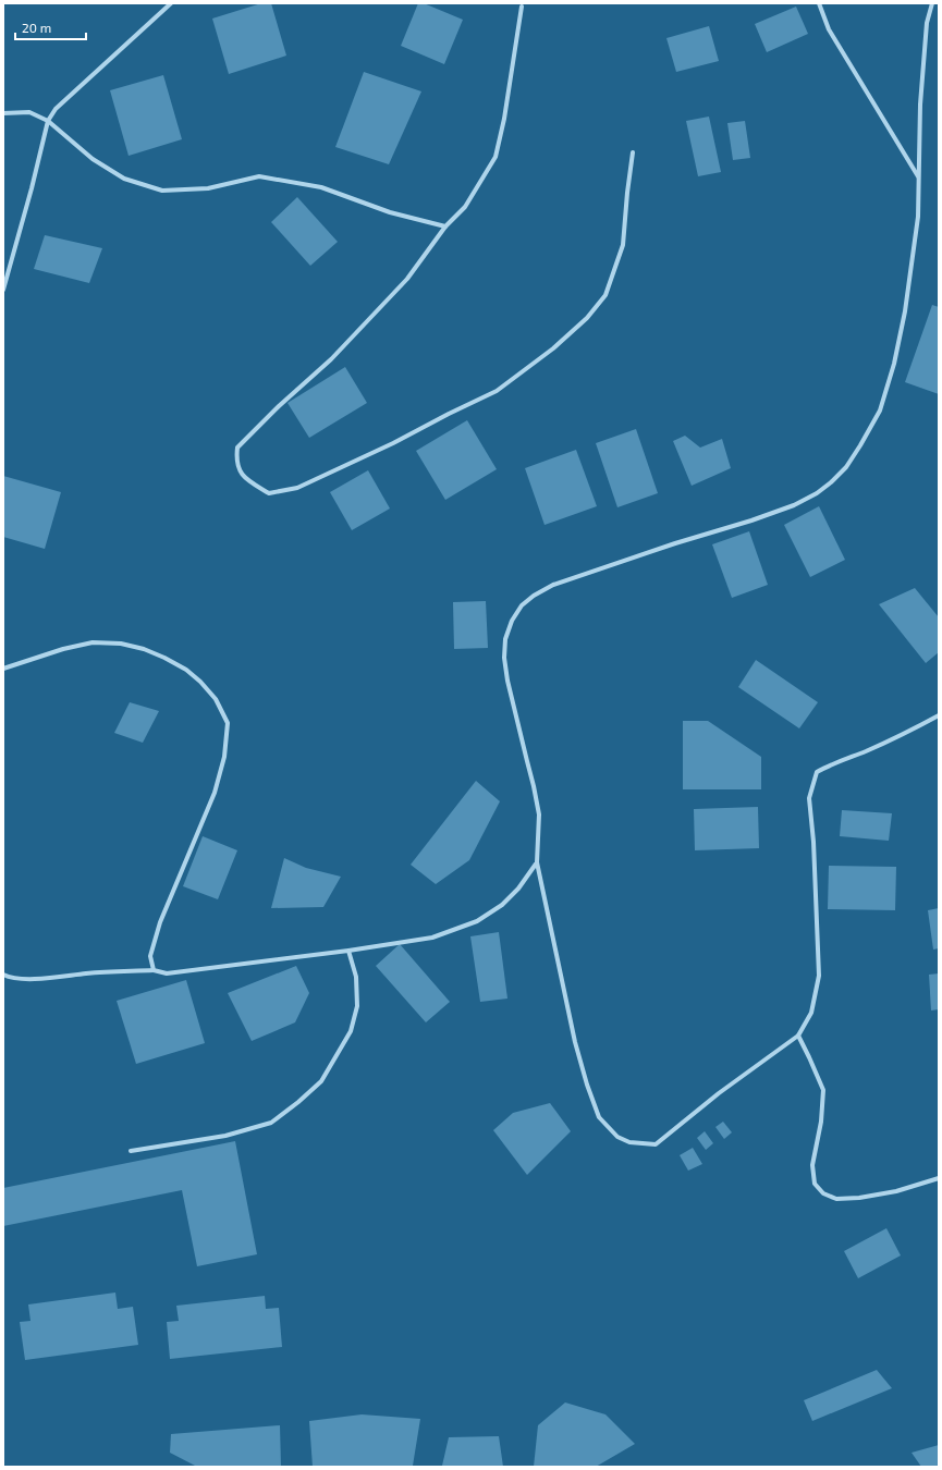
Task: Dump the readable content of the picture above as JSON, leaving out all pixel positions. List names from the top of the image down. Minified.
{"scale_bar":"20 m"}
